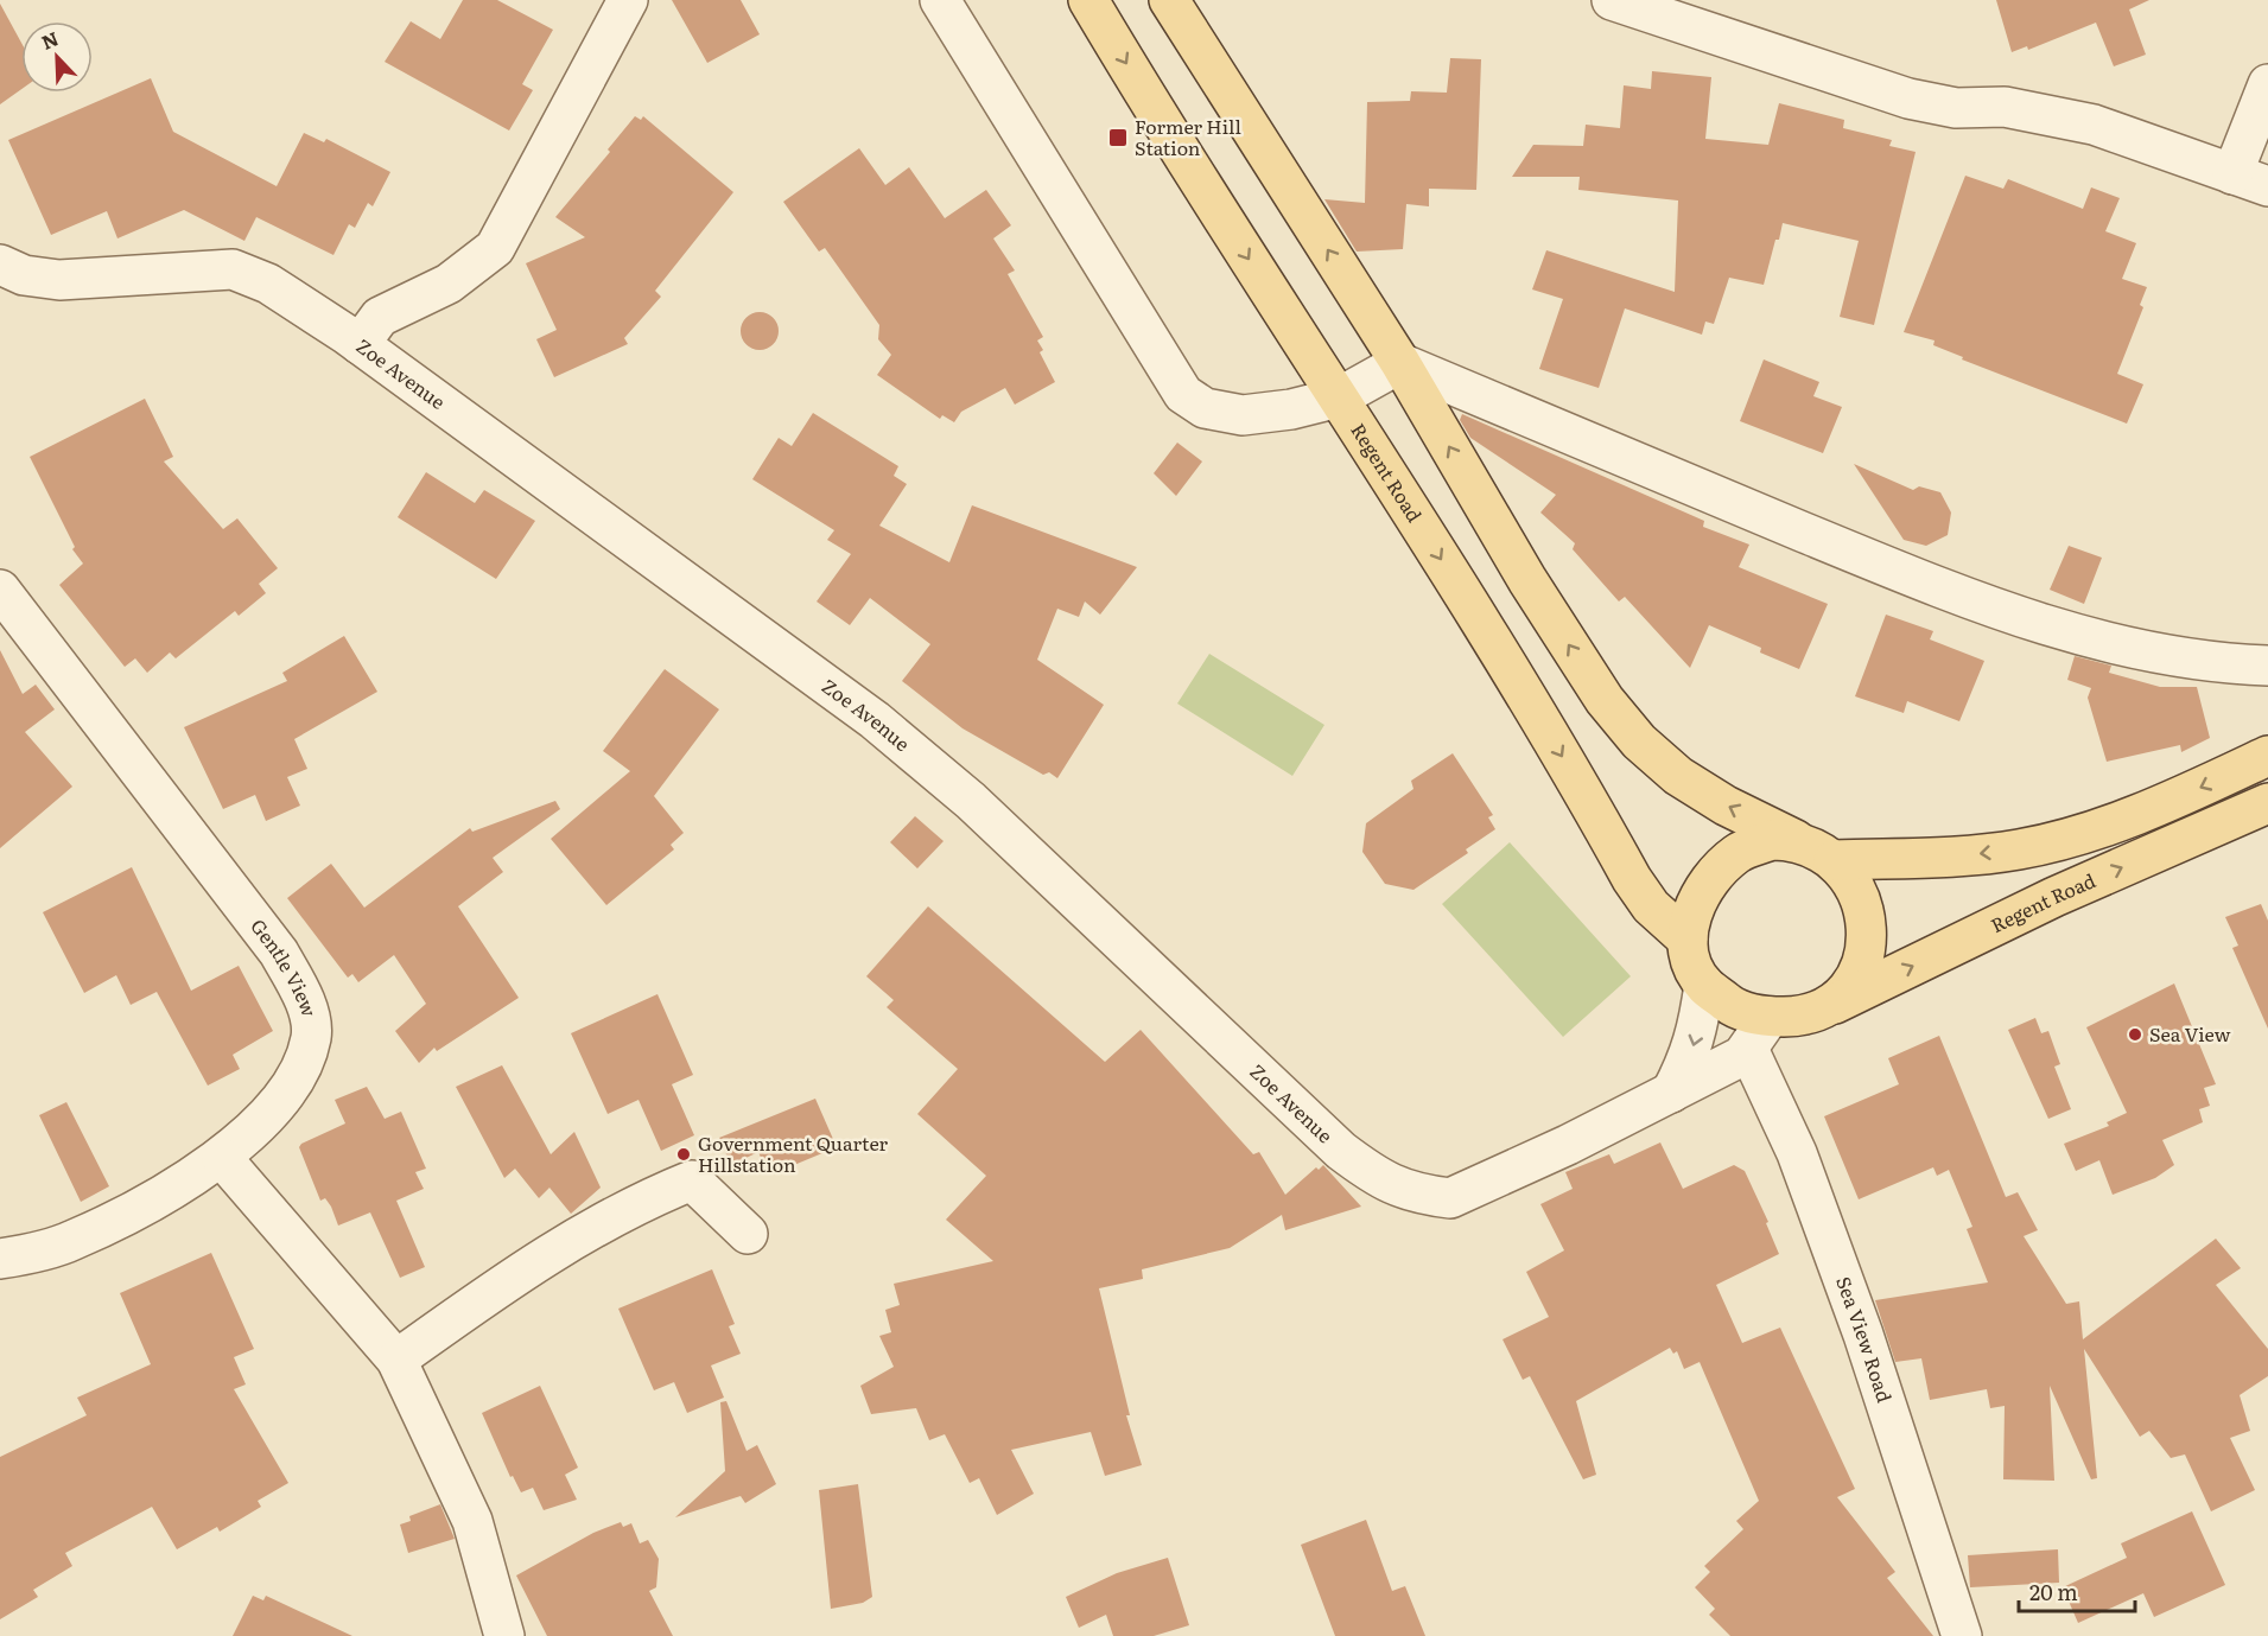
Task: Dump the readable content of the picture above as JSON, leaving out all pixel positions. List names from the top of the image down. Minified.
{"streets":{"main road":["Regent Road"],"street":["Zoe Avenue","Gentle View","Sea View Road"]},"crossings":[["Zoe Avenue","Regent Road"],["Zoe Avenue","Sea View Road"]],"places":{"transit":["Former Hill Station"],"other":["Sea View","Government Quarter Hillstation"]},"scale_bar":"20 m","north":"top left"}
